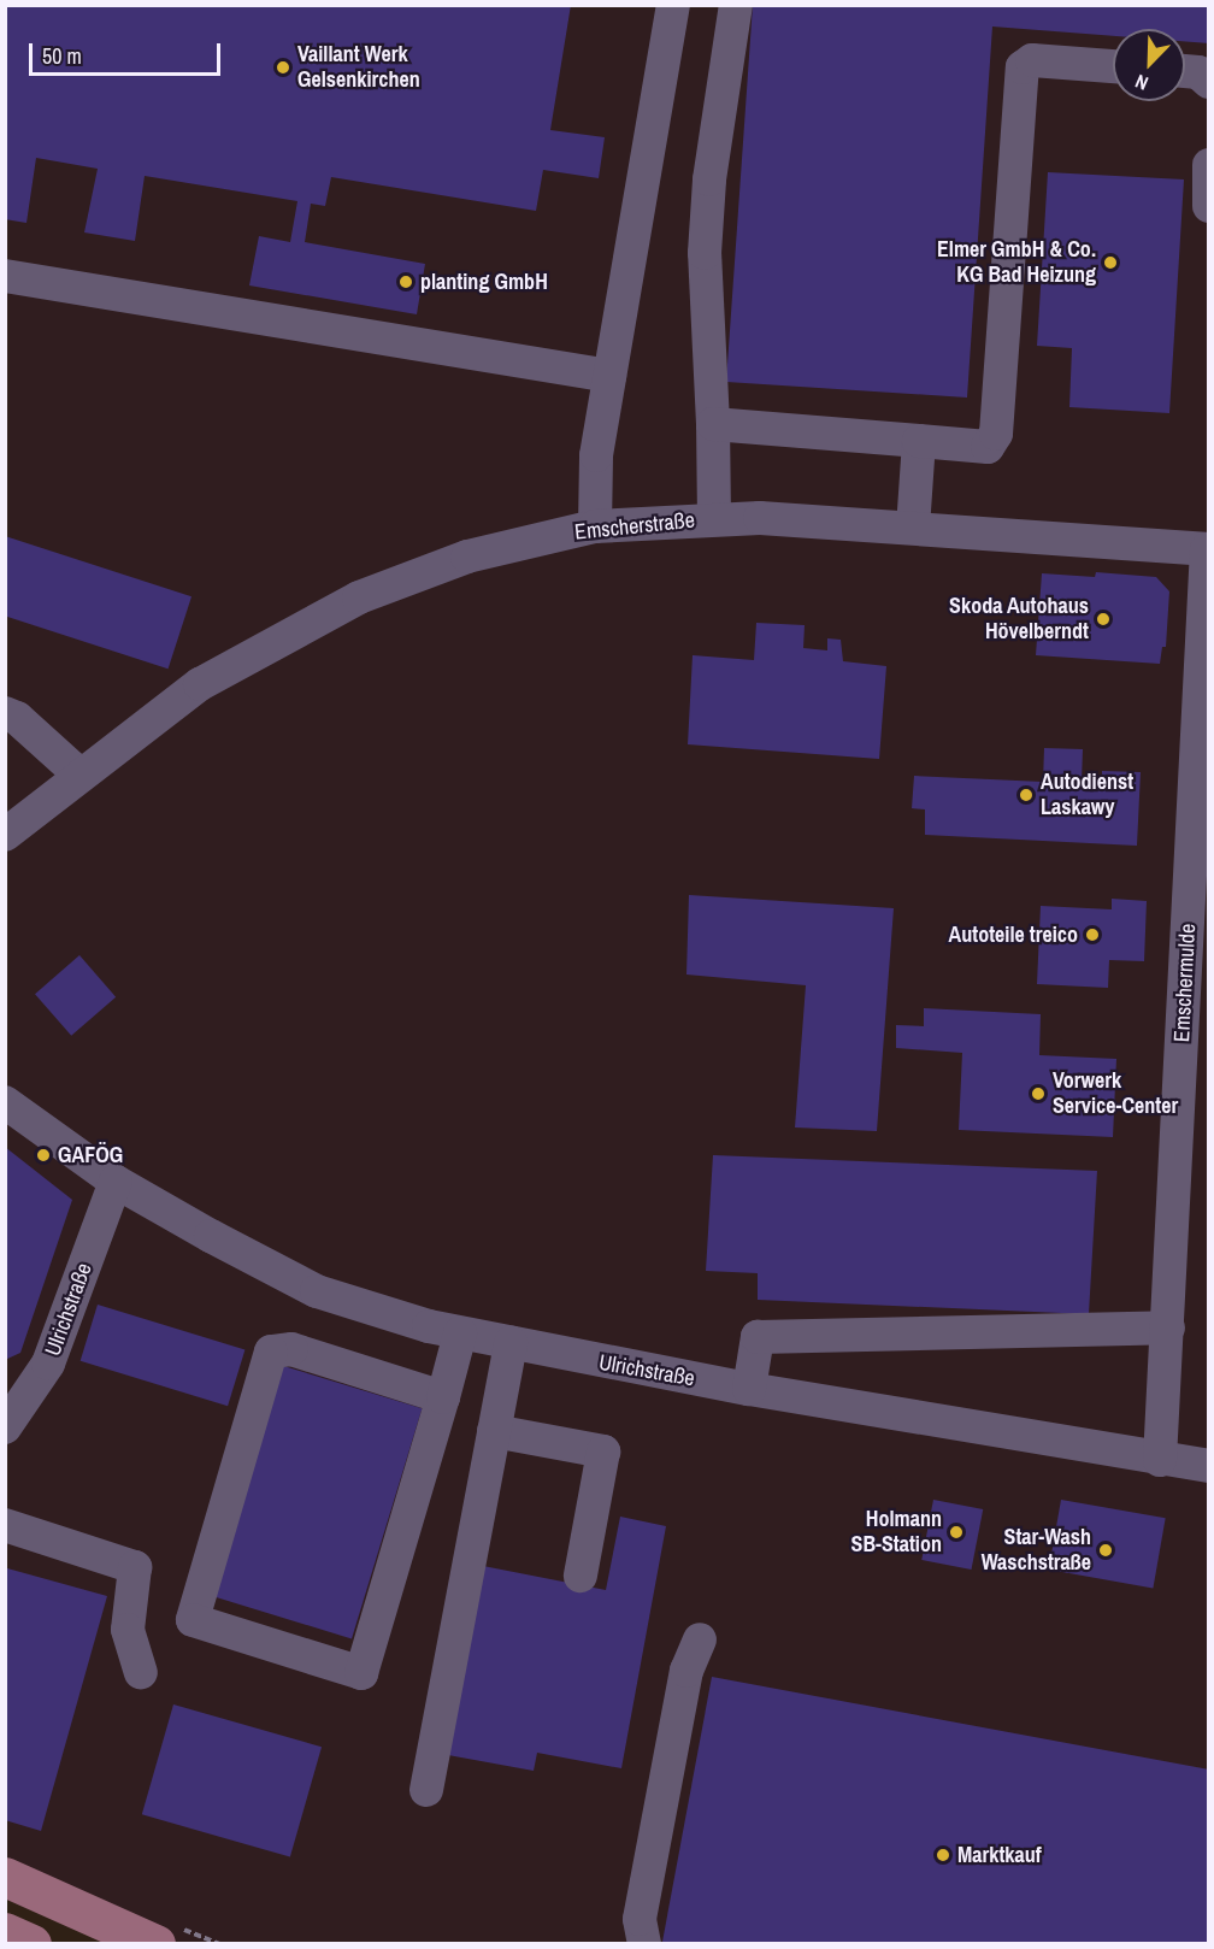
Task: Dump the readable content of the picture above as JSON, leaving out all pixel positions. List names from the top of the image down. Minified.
{"streets":{"street":["Emscherstraße","Emschermulde","Ulrichstraße"]},"crossings":[["Emscherstraße","Emschermulde"],["Emschermulde","Ulrichstraße"]],"places":["Vaillant Werk Gelsenkirchen","Elmer GmbH & Co. KG Bad Heizung","planting GmbH","Skoda Autohaus Hövelberndt","Autodienst Laskawy","Autoteile treico","Vorwerk Service-Center","GAFÖG","Holmann SB-Station","Star-Wash Waschstraße","Marktkauf"],"scale_bar":"50 m","north":"bottom left"}
